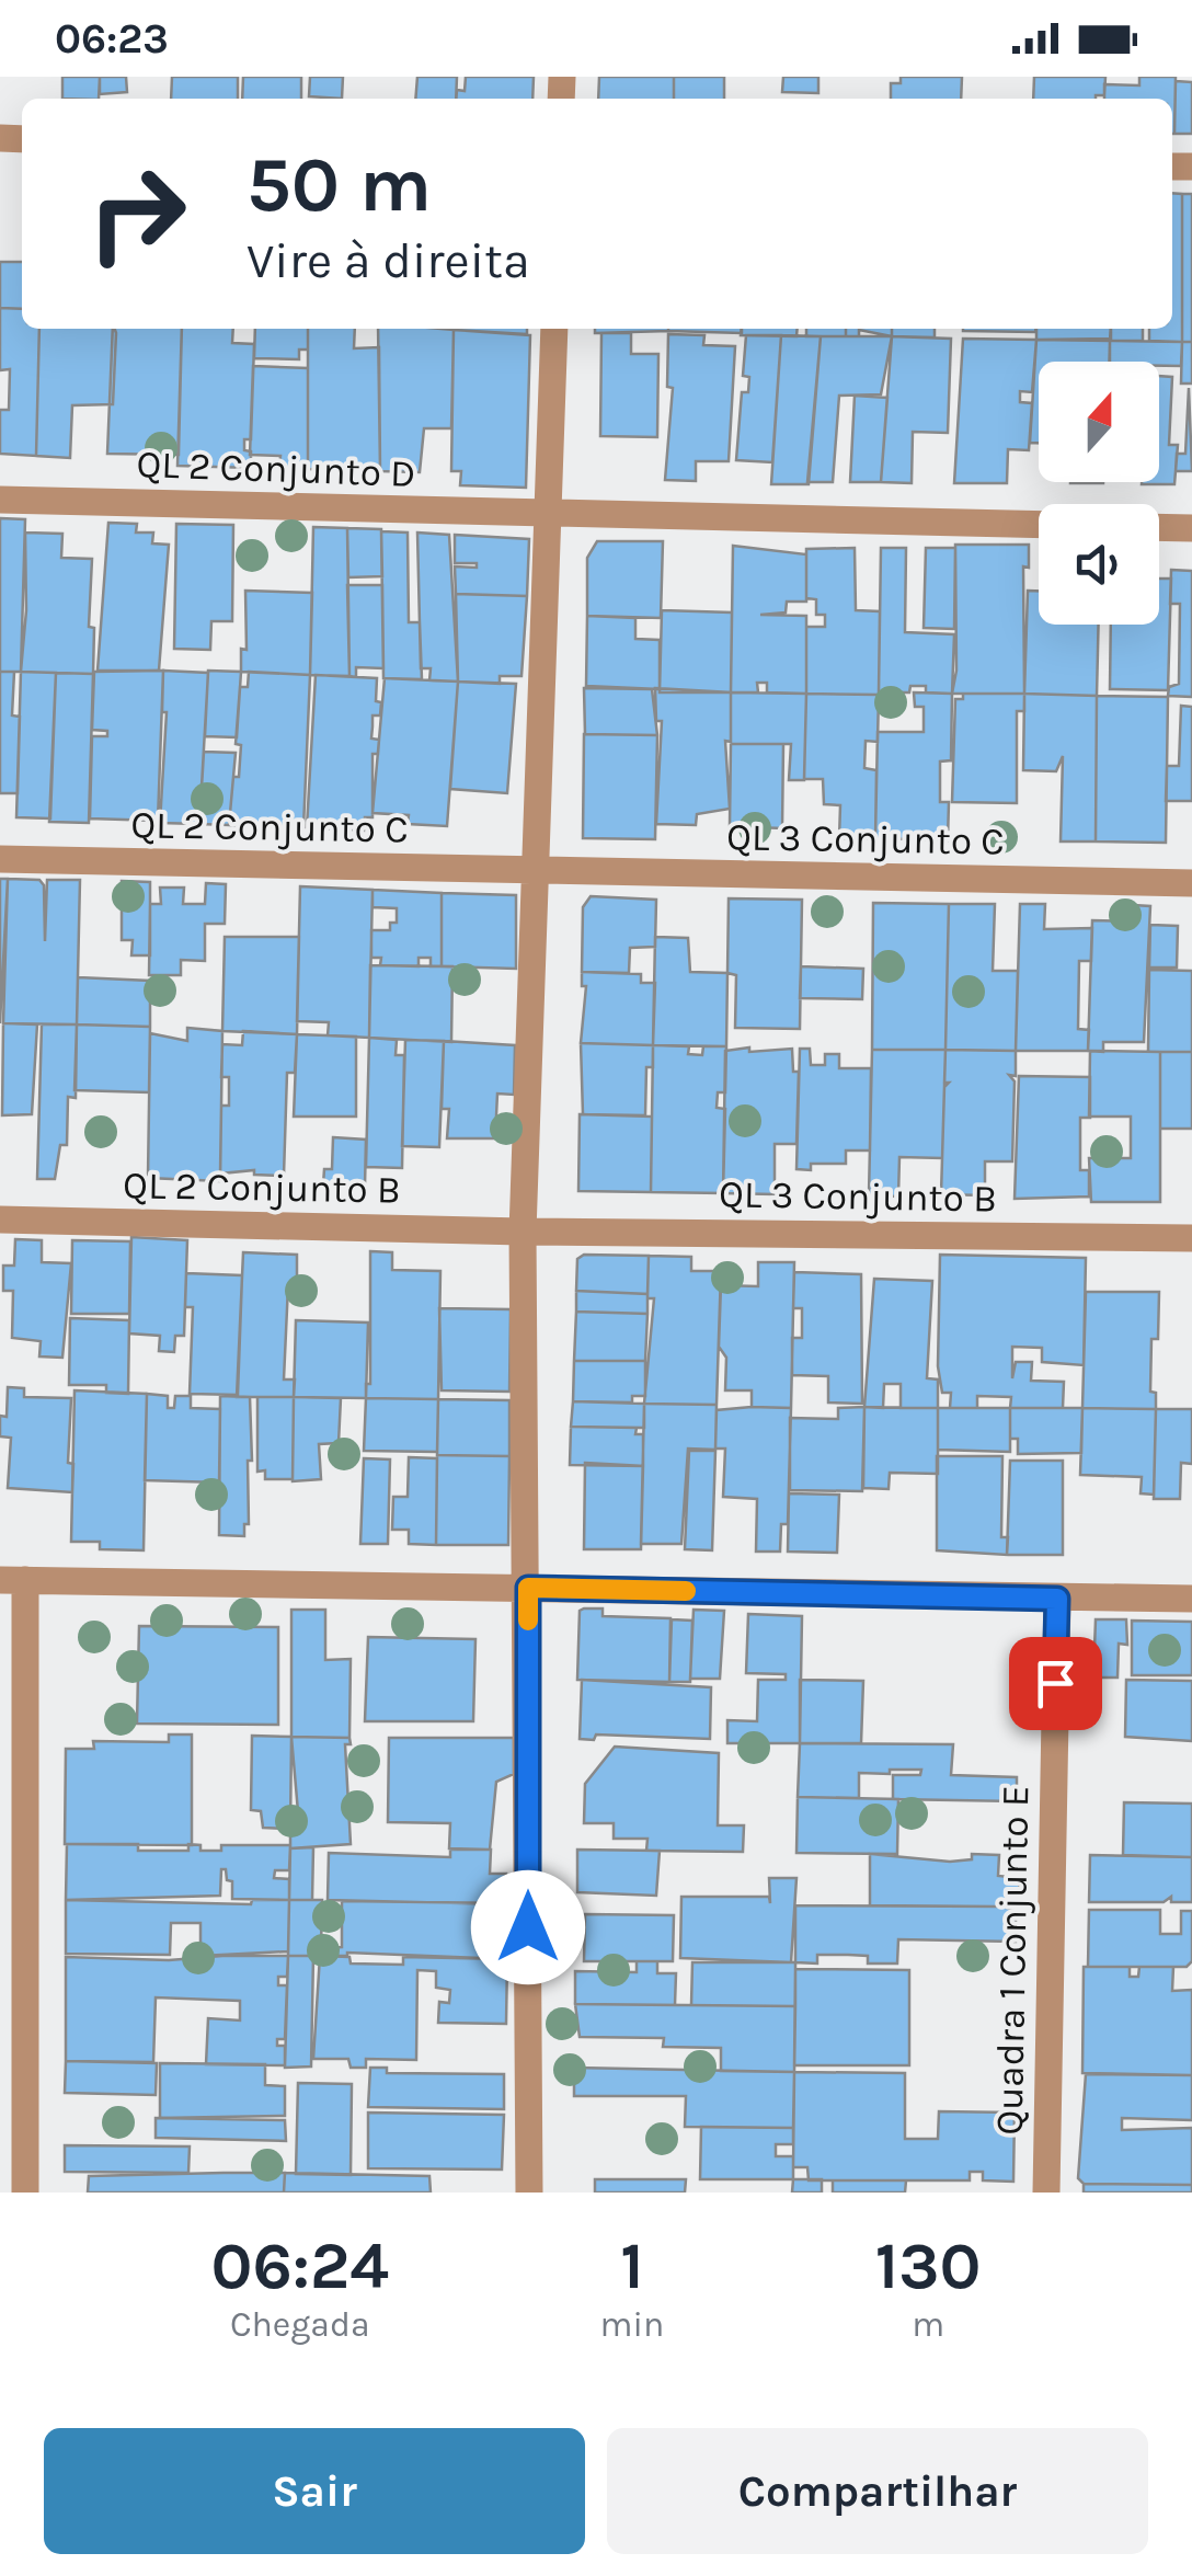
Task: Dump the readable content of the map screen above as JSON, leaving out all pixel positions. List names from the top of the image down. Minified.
{"streets":{"street":["QL 2 Conjunto D","QL 2 Conjunto C","QL 3 Conjunto C","QL 2 Conjunto B","QL 3 Conjunto B","Quadra 1 Conjunto E"]},"crossings":[["QL 2 Conjunto C","QL 3 Conjunto C"],["QL 2 Conjunto B","QL 3 Conjunto B"]],"north":"top","page":{"status":"06:23","turn":["50 m","Vire à direita"],"eta":["06:24","Chegada","1","min","130","m"],"buttons":["Sair","Compartilhar"]}}
